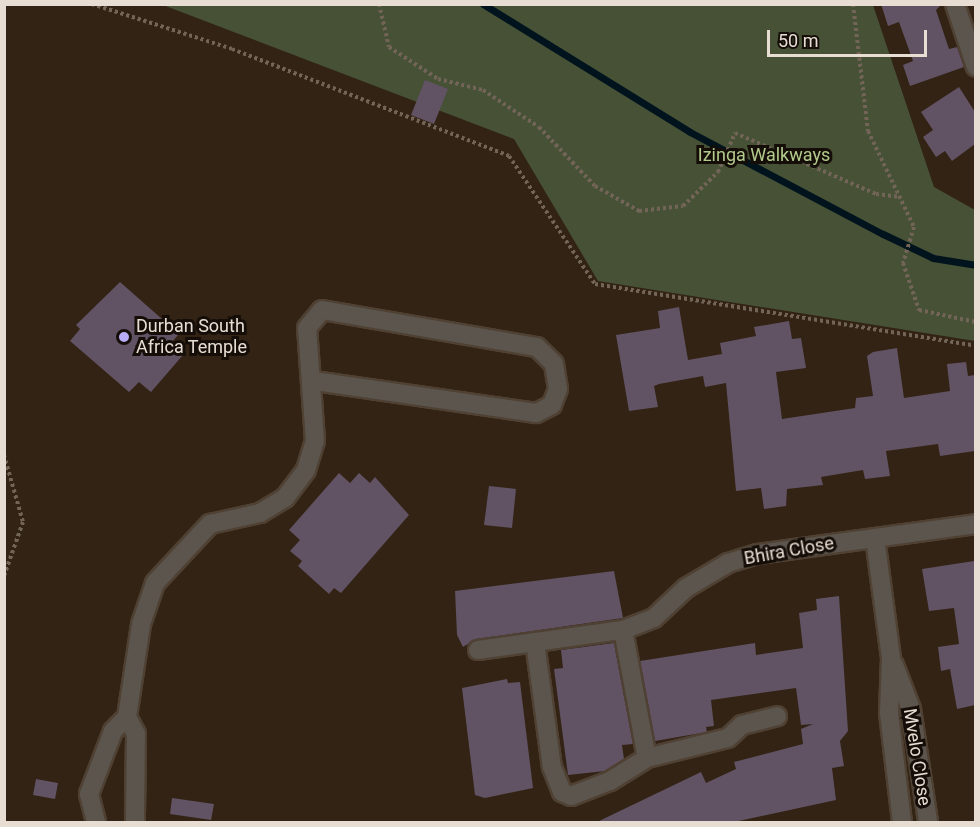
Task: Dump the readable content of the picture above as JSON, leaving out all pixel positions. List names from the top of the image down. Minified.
{"streets":{"street":["Bhira Close","Mvelo Close"]},"crossings":[["Bhira Close","Mvelo Close"]],"parks":["Izinga Walkways"],"places":["Durban South Africa Temple"],"scale_bar":"50 m"}
